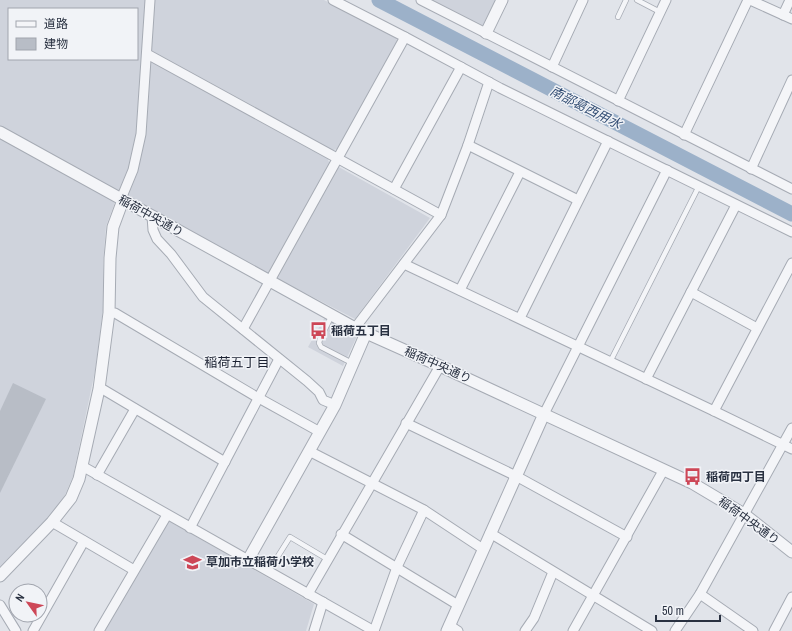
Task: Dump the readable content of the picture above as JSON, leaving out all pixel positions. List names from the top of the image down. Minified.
{"streets":{"street":["稲荷中央通り"]},"districts":["稲荷五丁目"],"water":["南部葛西用水"],"places":{"bus stop":["稲荷五丁目","稲荷四丁目"],"school or university":["草加市立稲荷小学校"]},"legend":["道路","建物"],"scale_bar":"50 m","north":"top left"}
